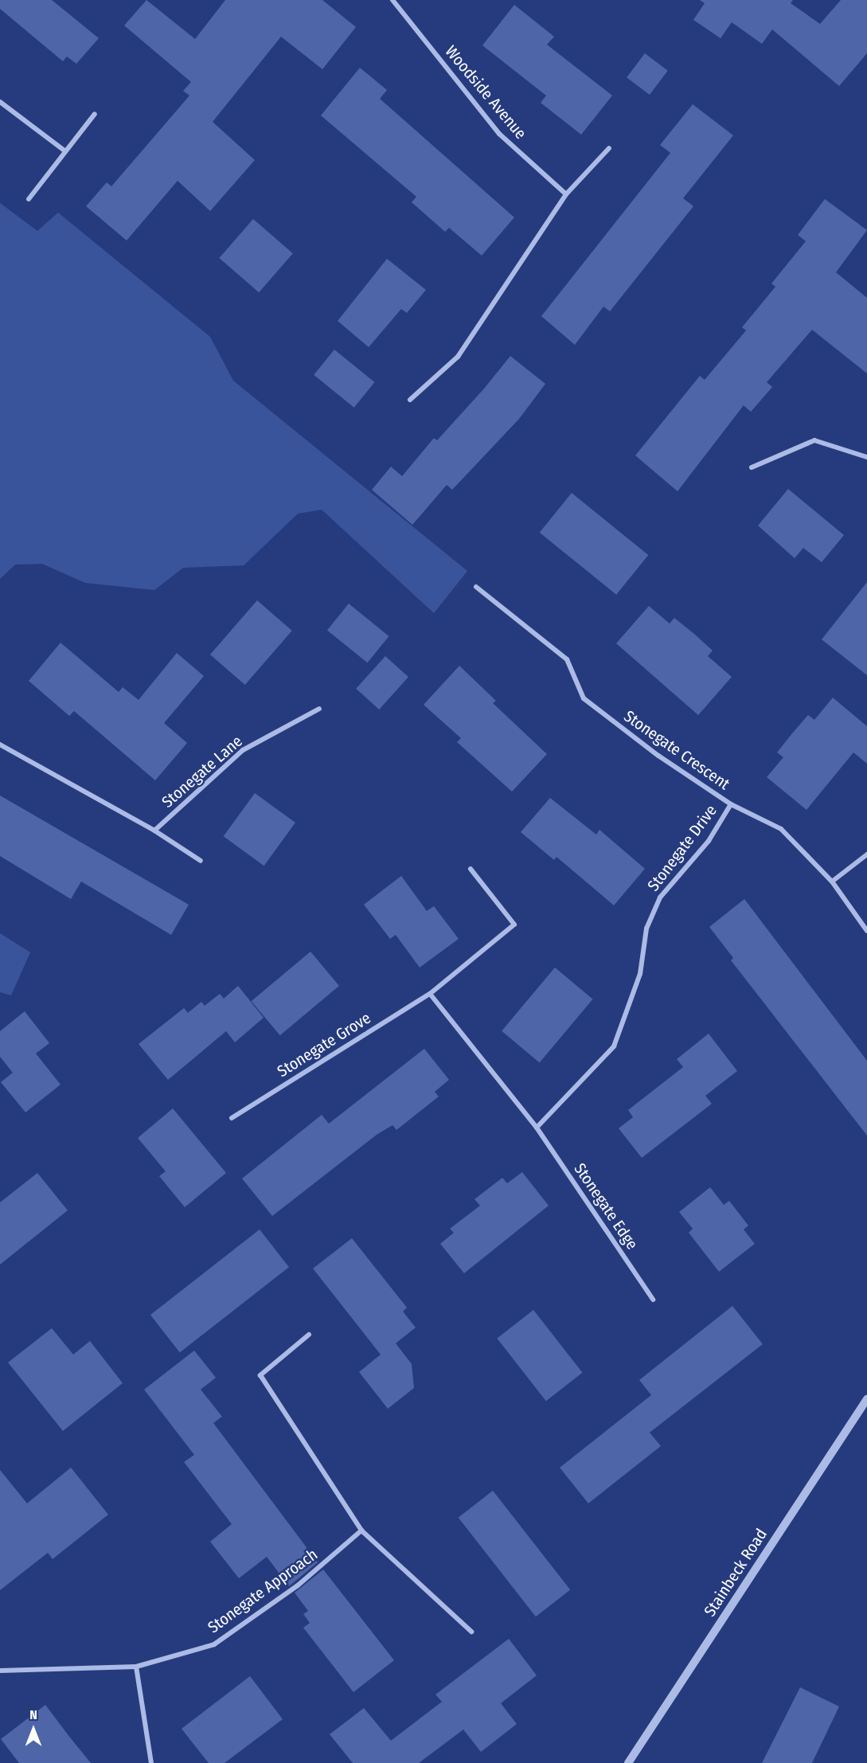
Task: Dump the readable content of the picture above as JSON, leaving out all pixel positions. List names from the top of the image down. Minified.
{"streets":{"street":["Woodside Avenue","Stonegate Crescent","Stonegate Lane","Stonegate Drive","Stonegate Grove","Stonegate Edge","Stainbeck Road","Stonegate Approach"]},"crossings":[["Stonegate Crescent","Stonegate Drive"],["Stonegate Drive","Stonegate Edge"]],"north":"top"}
